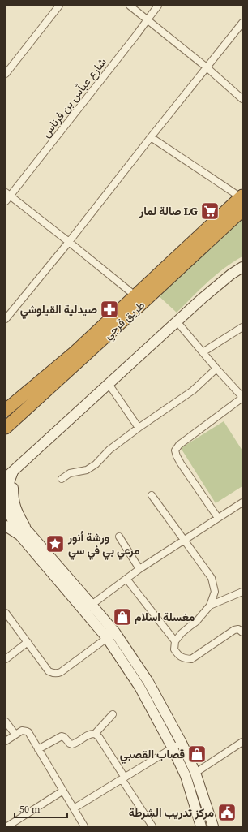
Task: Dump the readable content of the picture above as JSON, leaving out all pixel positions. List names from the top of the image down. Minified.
{"streets":{"highway":["طريق قرجي"],"street":["شارع عباّس بن فرناس"]},"places":{"supermarket":["صالة لمار LG"],"pharmacy":["صيدلية القيلوشي"],"place":["ورشة أنور مرعي بي في سي"],"shop":["مغسلة اسلام","قصاب القصبي"],"public building":["مركز تدريب الشرطة"]},"scale_bar":"50 m"}
